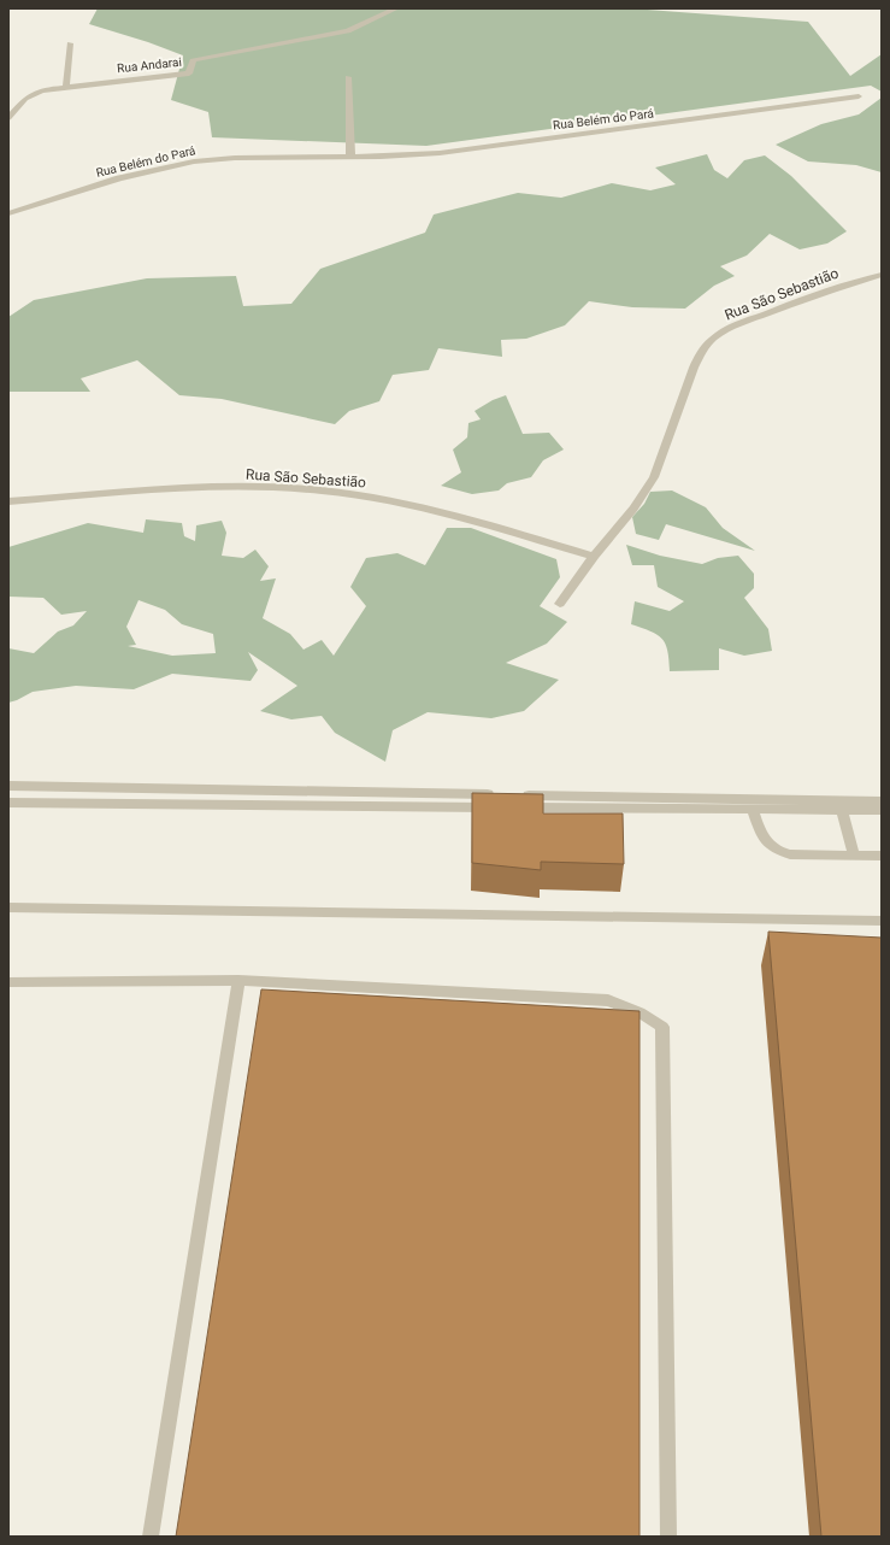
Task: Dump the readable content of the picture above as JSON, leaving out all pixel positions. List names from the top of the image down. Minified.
{"streets":{"street":["Rua Andarai","Rua Belém do Pará","Rua São Sebastião"]}}
